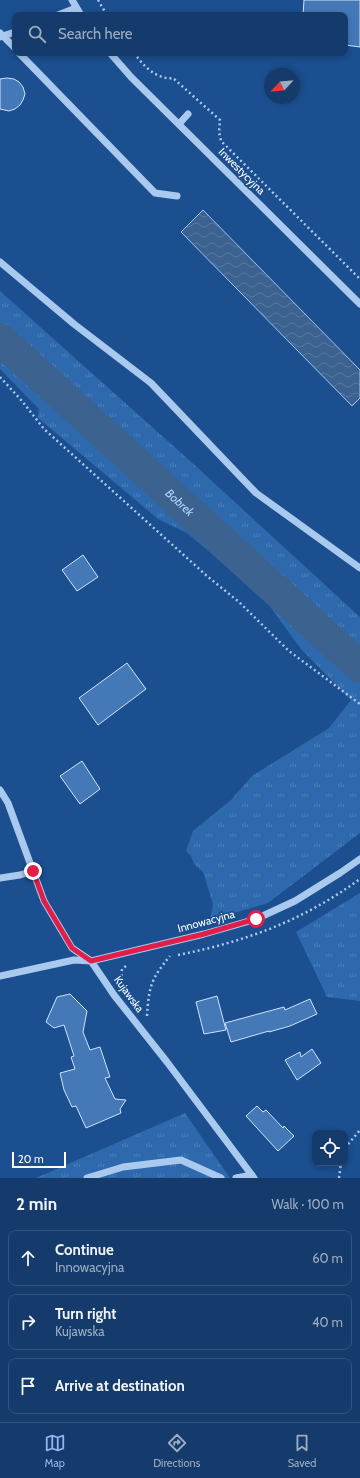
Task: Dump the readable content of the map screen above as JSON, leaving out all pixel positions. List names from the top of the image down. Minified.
{"streets":{"street":["Inwestycyjna","Innowacyjna","Kujawska"]},"crossings":[["Innowacyjna","Kujawska"]],"water":["Bobrek"],"scale_bar":"20 m","north":"bottom left","page":{"search":"Search here","scale":"20 m","heading":["2 min","Walk · 100 m"],"list":[["Continue","Innowacyjna","60 m"],["Turn right","Kujawska","40 m"],"Arrive at destination"],"nav":["Map","Directions","Saved"]}}
